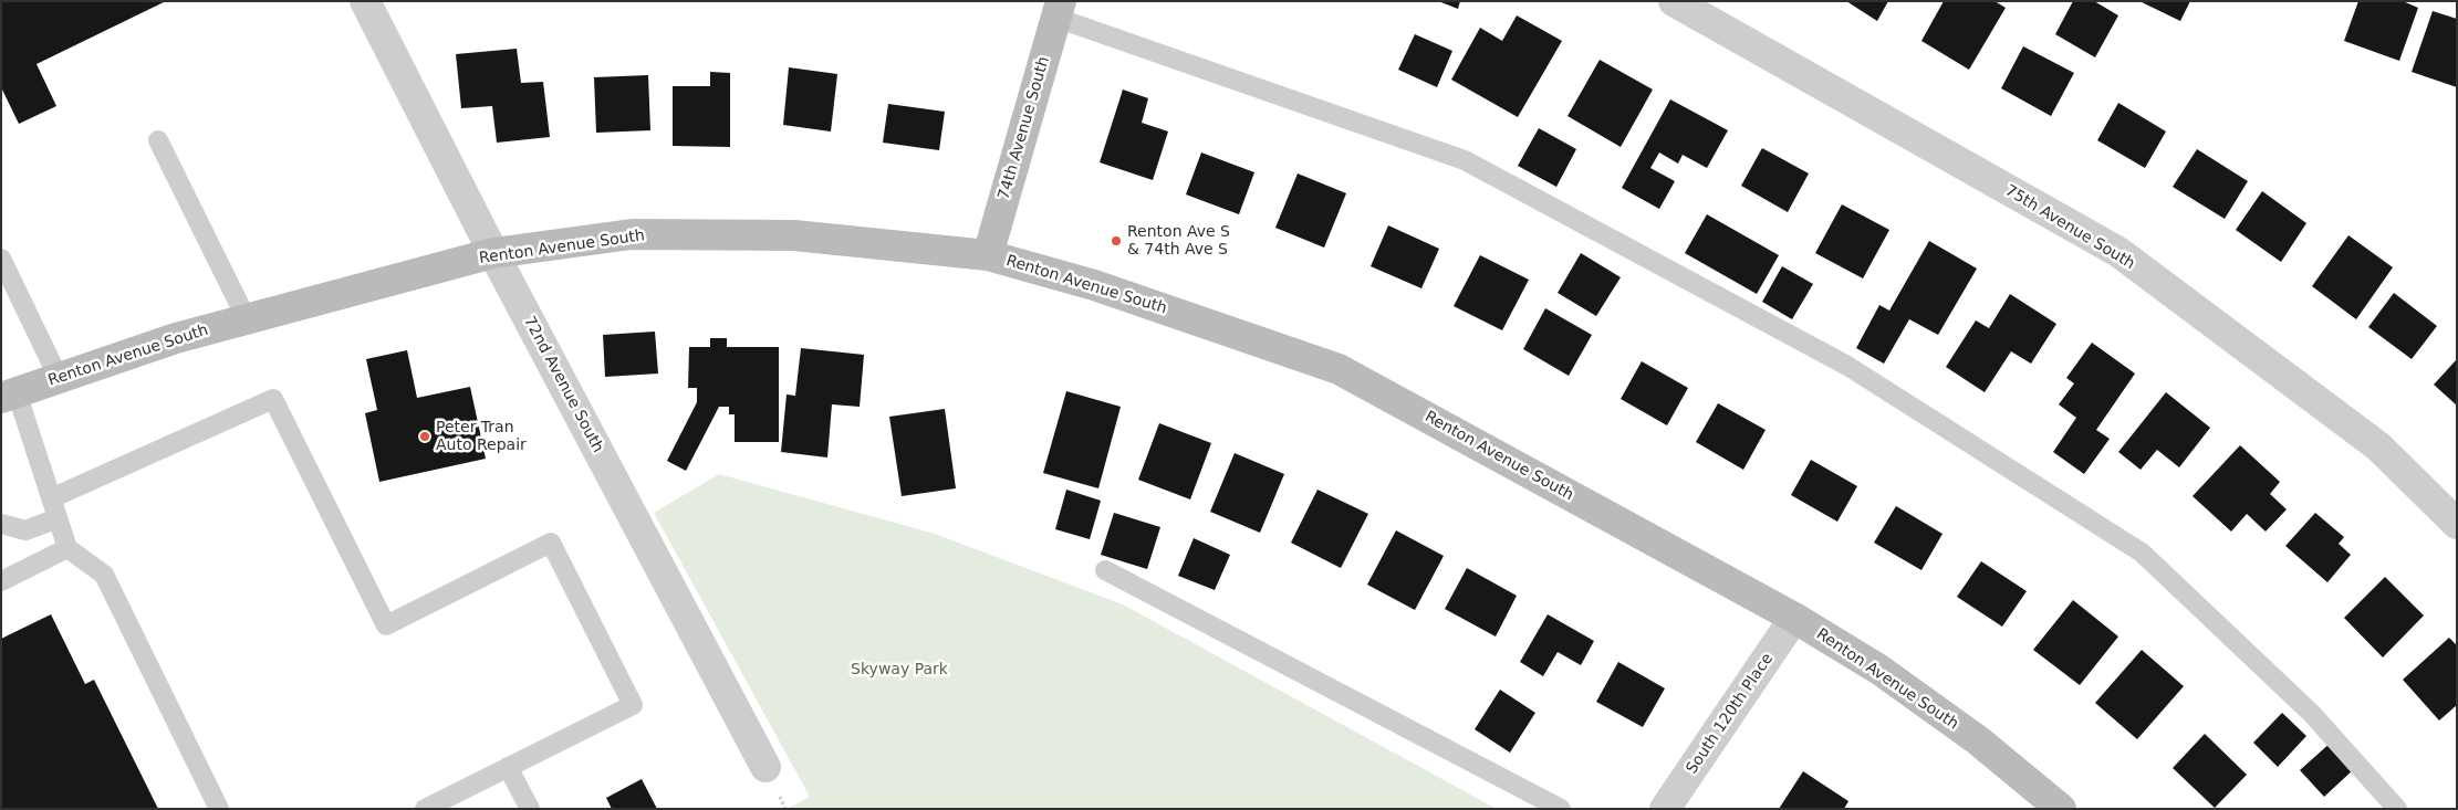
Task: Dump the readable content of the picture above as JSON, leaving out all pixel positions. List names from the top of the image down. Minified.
{"streets":{"main road":["74th Avenue South","Renton Avenue South"],"street":["75th Avenue South","72nd Avenue South","South 120th Place"]},"crossings":[["74th Avenue South","Renton Avenue South"],["Renton Avenue South","72nd Avenue South"],["Renton Avenue South","South 120th Place"]],"parks":["Skyway Park"],"places":["Renton Ave S & 74th Ave S","Peter Tran Auto Repair"]}
